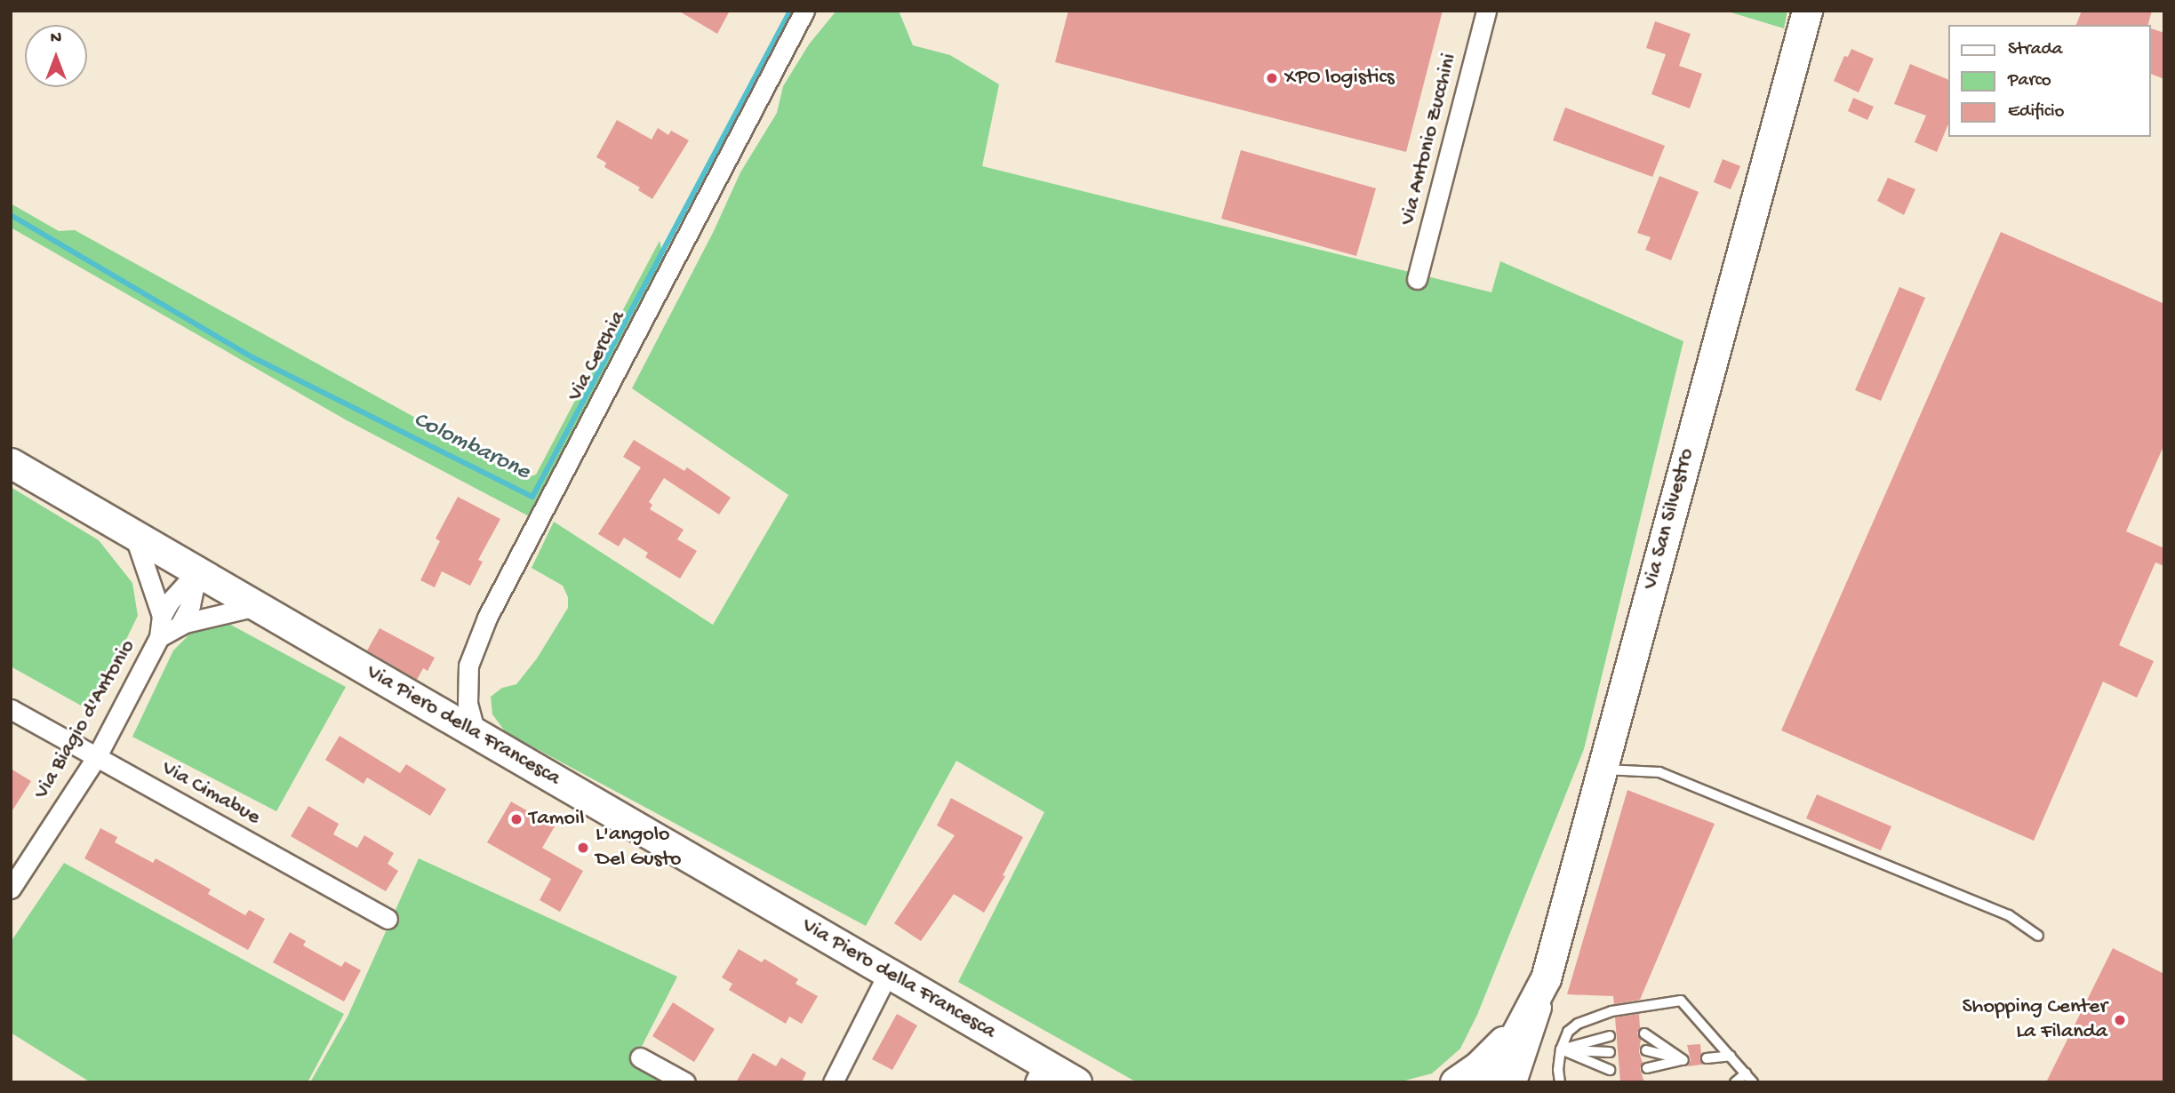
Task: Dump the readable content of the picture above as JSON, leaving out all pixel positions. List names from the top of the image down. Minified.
{"streets":{"main road":["Via San Silvestro","Via Piero della Francesca"],"street":["Via Antonio Zucchini","Via Cerchia","Via Biagio d'Antonio","Via Cimabue"]},"crossings":[["Via Cerchia","Via Piero della Francesca"],["Via Biagio d'Antonio","Via Piero della Francesca"],["Via Biagio d'Antonio","Via Cimabue"]],"water":["Colombarone"],"places":["XPO logistics","Tamoil","L'angolo Del Gusto","Shopping Center La Filanda"],"legend":["Strada","Parco","Edificio"],"north":"top"}
